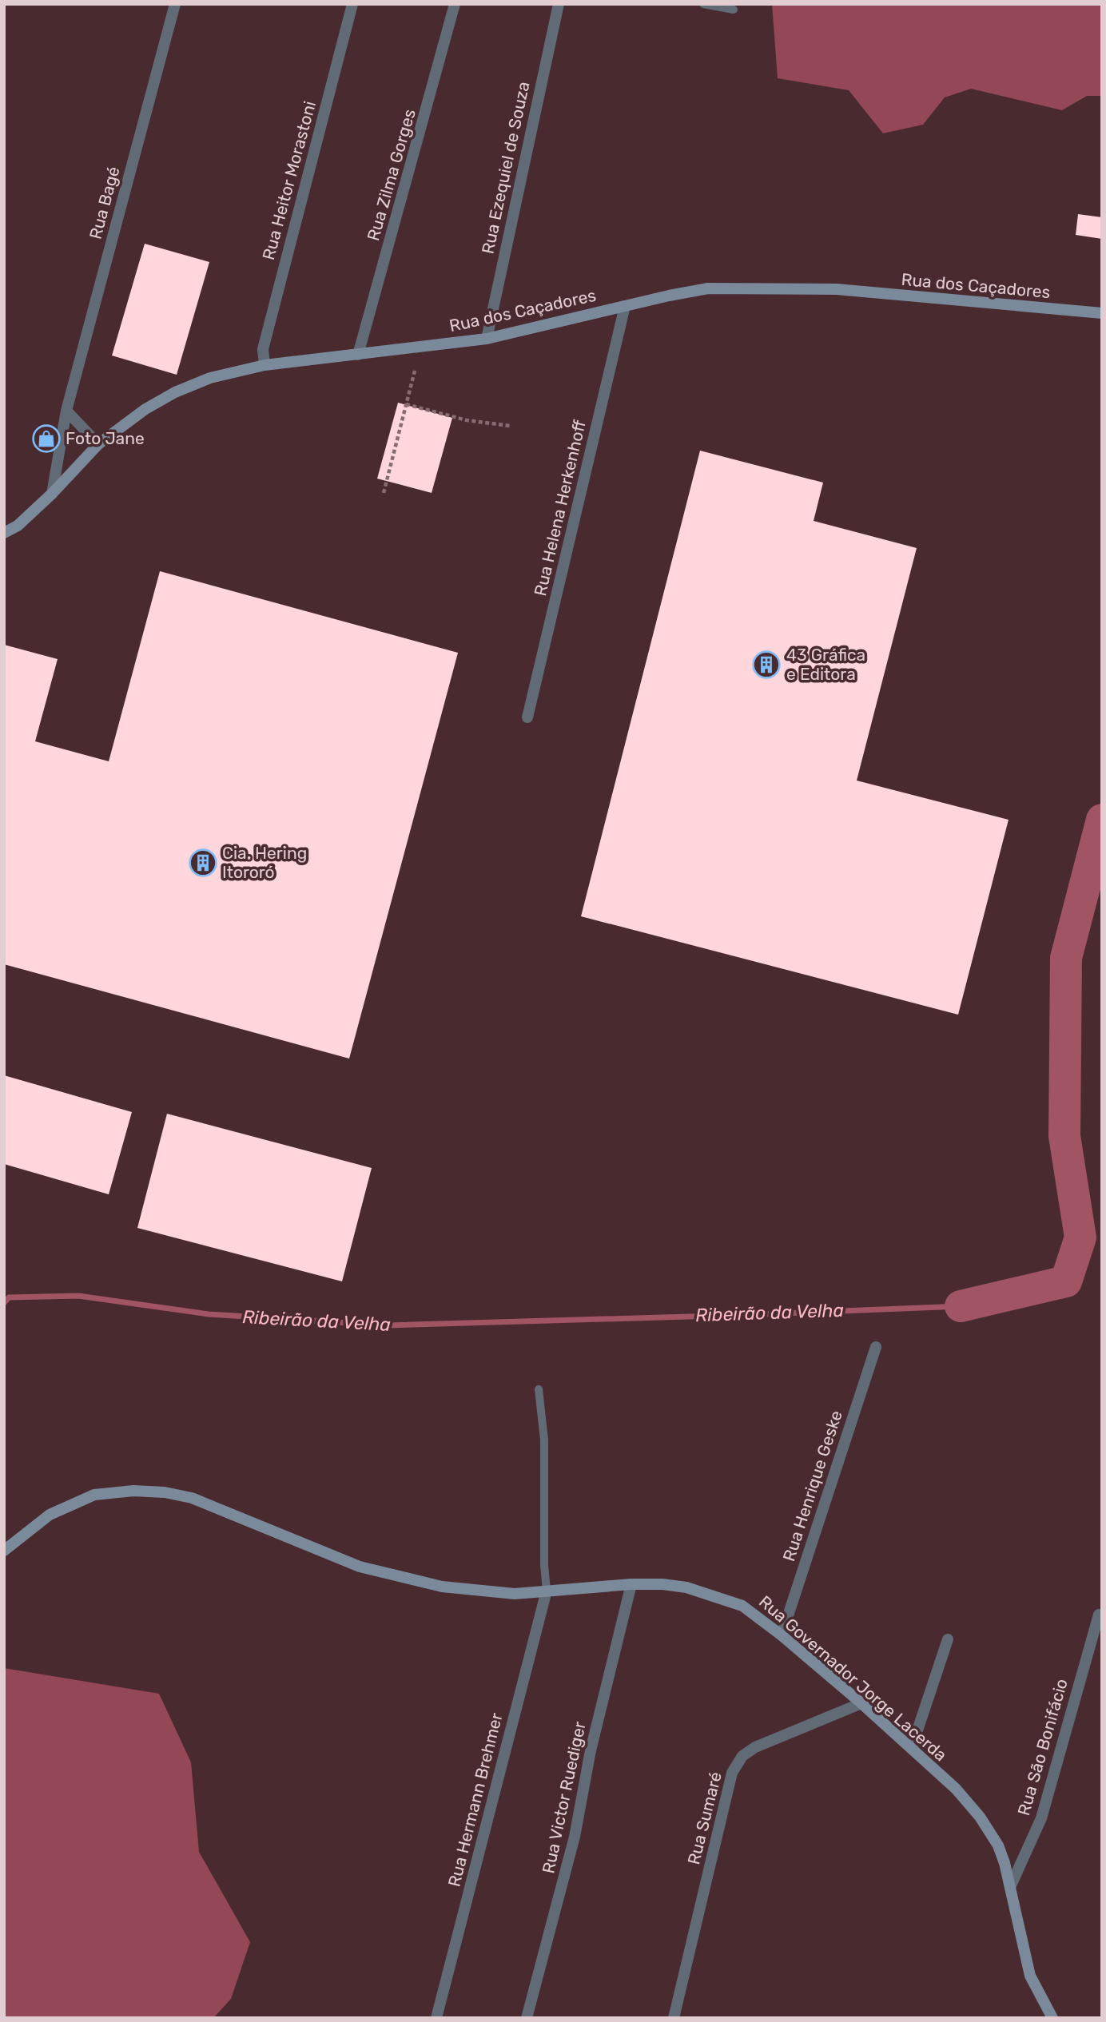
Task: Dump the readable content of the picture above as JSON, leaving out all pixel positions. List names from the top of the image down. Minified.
{"streets":{"main road":["Rua dos Caçadores","Rua Governador Jorge Lacerda"],"street":["Rua Ezequiel de Souza","Rua Zilma Gorges","Rua Heitor Morastoni","Rua Bagé","Rua Helena Herkenhoff","Rua Henrique Geske","Rua São Bonifácio","Rua Victor Ruediger","Rua Hermann Brehmer","Rua Sumaré"]},"crossings":[["Rua Ezequiel de Souza","Rua dos Caçadores"],["Rua Zilma Gorges","Rua dos Caçadores"],["Rua Heitor Morastoni","Rua dos Caçadores"],["Rua Bagé","Rua dos Caçadores"],["Rua dos Caçadores","Rua Helena Herkenhoff"],["Rua Henrique Geske","Rua Governador Jorge Lacerda"],["Rua Governador Jorge Lacerda","Rua São Bonifácio"],["Rua Governador Jorge Lacerda","Rua Victor Ruediger"],["Rua Governador Jorge Lacerda","Rua Hermann Brehmer"],["Rua Governador Jorge Lacerda","Rua Sumaré"]],"water":["Ribeirão da Velha"],"places":{"shop":["Foto Jane"],"building":["43 Gráfica e Editora","Cia. Hering Itororó"]}}
